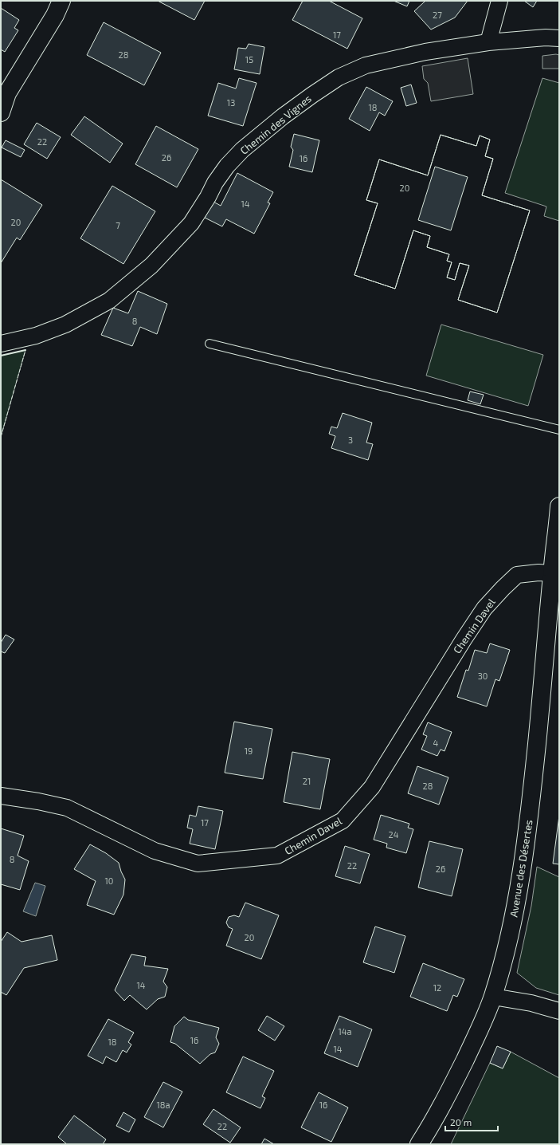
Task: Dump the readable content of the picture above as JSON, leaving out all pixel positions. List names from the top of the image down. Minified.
{"streets":{"main road":["Avenue des Désertes"],"street":["Chemin des Vignes","Chemin Davel"]},"crossings":[["Chemin Davel","Avenue des Désertes"]],"house_numbers":["27","17","28","15","13","18","22","26","16","20","14","20","7","8","3","30","4","19","21","28","17","24","8","22","26","10","20","14","12","14a","16","18","14","18a","16","22"],"scale_bar":"20 m"}
